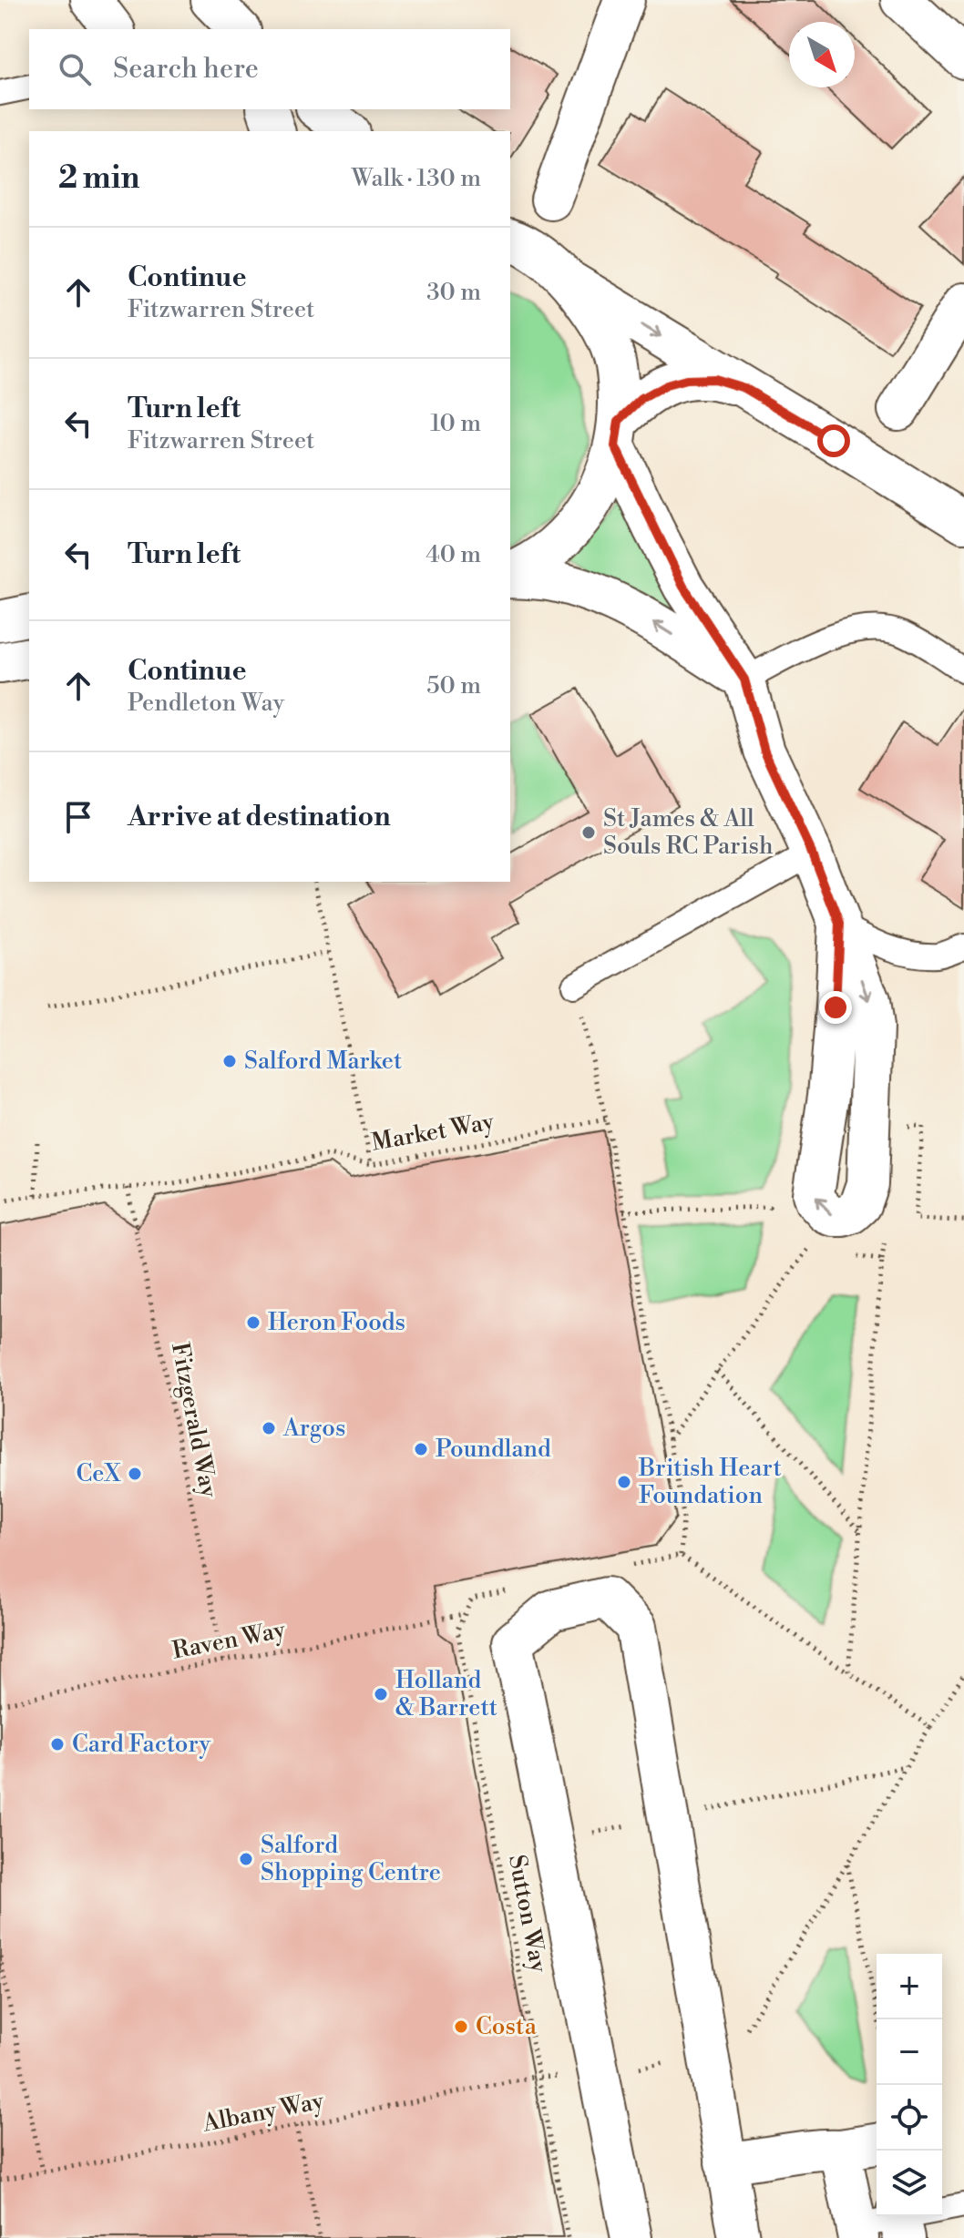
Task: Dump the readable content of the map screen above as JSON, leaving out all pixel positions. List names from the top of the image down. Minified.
{"streets":{"path":["Market Way","Fitzgerald Way","Raven Way","Sutton Way","Albany Way"]},"crossings":[["Market Way","Fitzgerald Way"],["Fitzgerald Way","Raven Way"],["Raven Way","Sutton Way"]],"places":["St James & All Souls RC Parish","Salford Market","Heron Foods","Argos","Poundland","CeX","British Heart Foundation","Holland & Barrett","Card Factory","Salford Shopping Centre","Costa"],"north":"bottom right","page":{"search":"Search here","heading":["2 min","Walk · 130 m"],"list":[["Continue","Fitzwarren Street","30 m"],["Turn left","Fitzwarren Street","10 m"],["Turn left","40 m"],["Continue","Pendleton Way","50 m"],"Arrive at destination"],"map_buttons":["+","−"]}}
